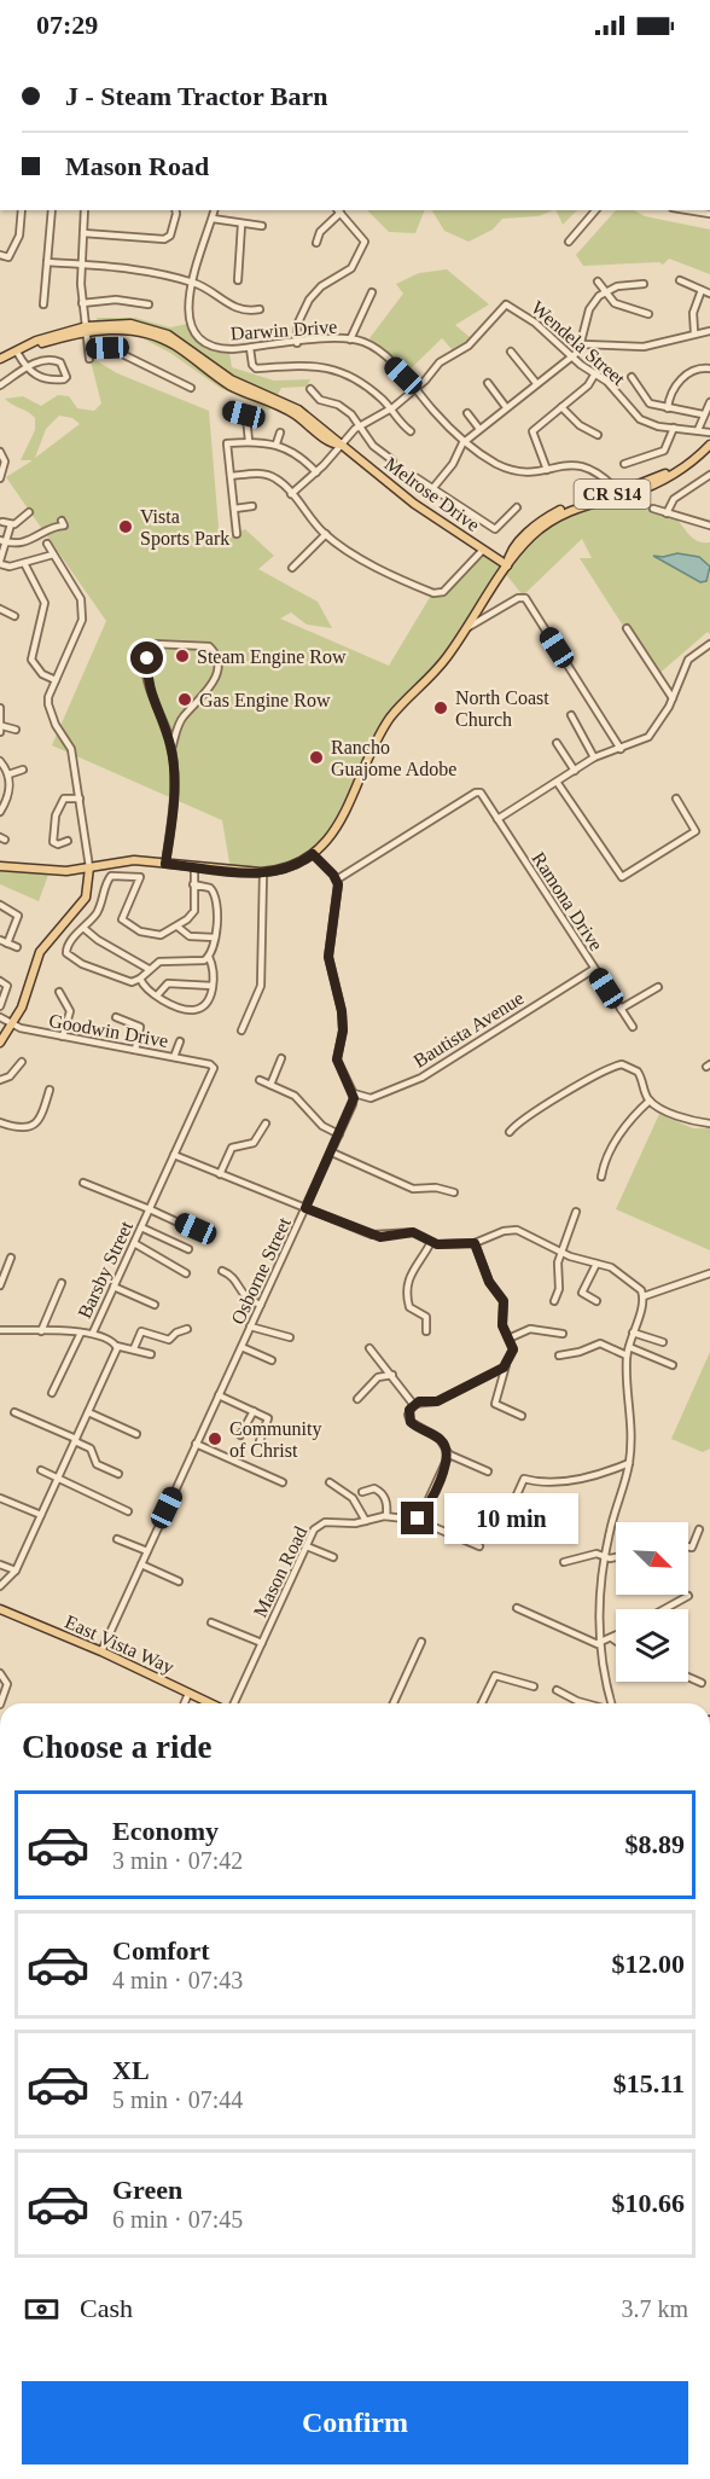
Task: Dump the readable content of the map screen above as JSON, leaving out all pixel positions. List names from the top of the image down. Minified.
{"streets":{"main road":["Melrose Drive","CR S14","East Vista Way"],"street":["Darwin Drive","Wendela Street","Ramona Drive","Bautista Avenue","Goodwin Drive","Barsby Street","Osborne Street","Mason Road"]},"crossings":[["Darwin Drive","Wendela Street"],["Darwin Drive","CR S14"],["Wendela Street","CR S14"],["Melrose Drive","CR S14"],["Ramona Drive","Bautista Avenue"],["Bautista Avenue","Osborne Street"],["Goodwin Drive","Barsby Street"],["Osborne Street","East Vista Way"]],"places":["Vista Sports Park","Steam Engine Row","Gas Engine Row","North Coast Church","Rancho Guajome Adobe","Community of Christ"],"north":"bottom right","page":{"status":"07:29","banner":["J - Steam Tractor Barn","Mason Road"],"bubble":"10 min","heading":"Choose a ride","list":[{"name":"Economy","note":"3 min · 07:42","value":"$8.89"},{"name":"Comfort","note":"4 min · 07:43","value":"$12.00"},{"name":"XL","note":"5 min · 07:44","value":"$15.11"},{"name":"Green","note":"6 min · 07:45","value":"$10.66"}],"pay":["Cash","3.7 km"],"buttons":"Confirm"}}
